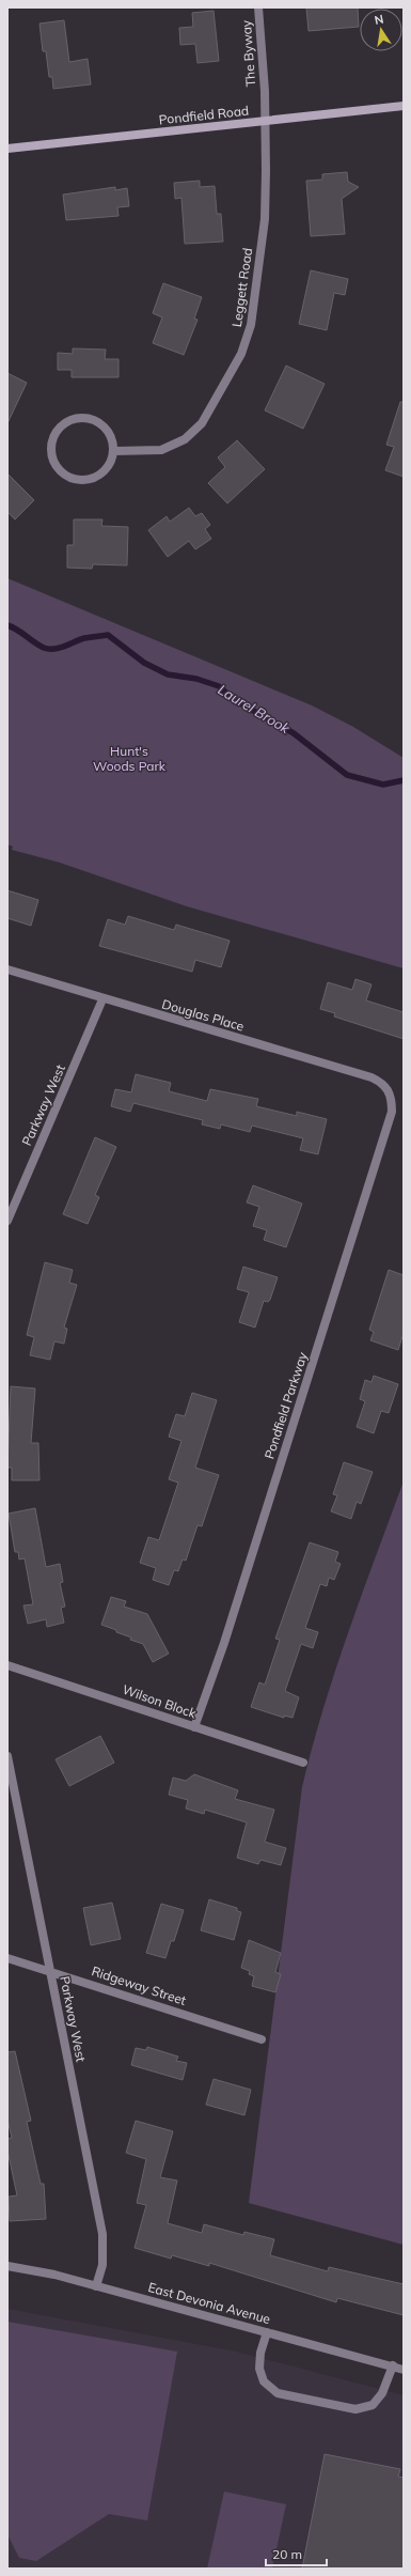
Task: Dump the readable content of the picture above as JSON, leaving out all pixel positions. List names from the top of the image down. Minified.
{"streets":{"street":["The Byway","Pondfield Road","Leggett Road","Douglas Place","Parkway West","Pondfield Parkway","Wilson Block","Ridgeway Street","East Devonia Avenue"]},"crossings":[["The Byway","Pondfield Road"],["The Byway","Leggett Road"],["Pondfield Road","Leggett Road"],["Douglas Place","Parkway West"],["Douglas Place","Pondfield Parkway"],["Parkway West","Ridgeway Street"],["Parkway West","East Devonia Avenue"],["Pondfield Parkway","Wilson Block"]],"water":["Laurel Brook"],"parks":["Hunt's Woods Park"],"scale_bar":"20 m","north":"top"}
